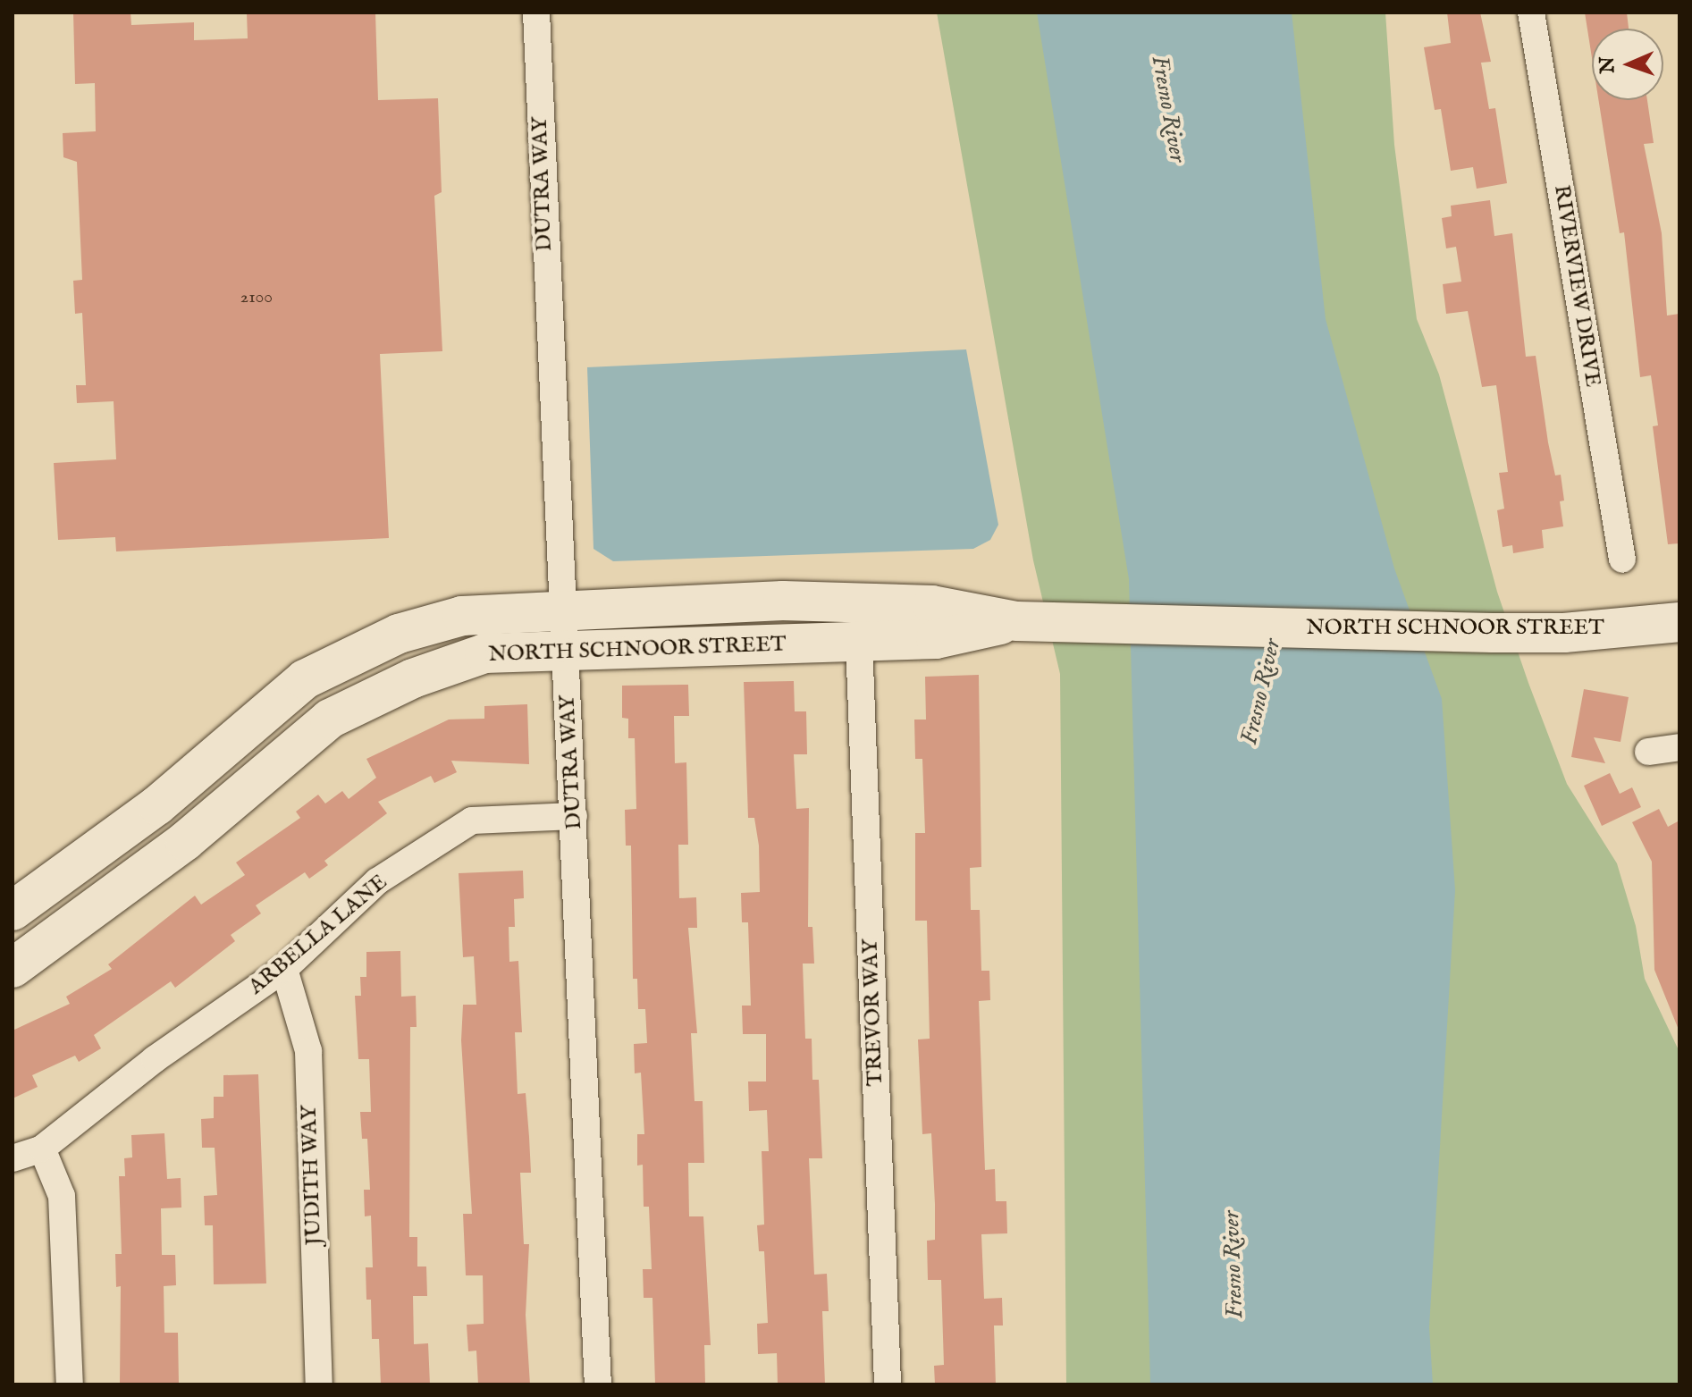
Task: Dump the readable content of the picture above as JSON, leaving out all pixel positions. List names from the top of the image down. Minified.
{"streets":{"street":["DUTRA WAY","RIVERVIEW DRIVE","NORTH SCHNOOR STREET","ARBELLA LANE","TREVOR WAY","JUDITH WAY"]},"crossings":[["DUTRA WAY","NORTH SCHNOOR STREET"],["DUTRA WAY","ARBELLA LANE"],["NORTH SCHNOOR STREET","TREVOR WAY"],["ARBELLA LANE","JUDITH WAY"]],"water":["Fresno River"],"house_numbers":["2100"],"north":"left"}
